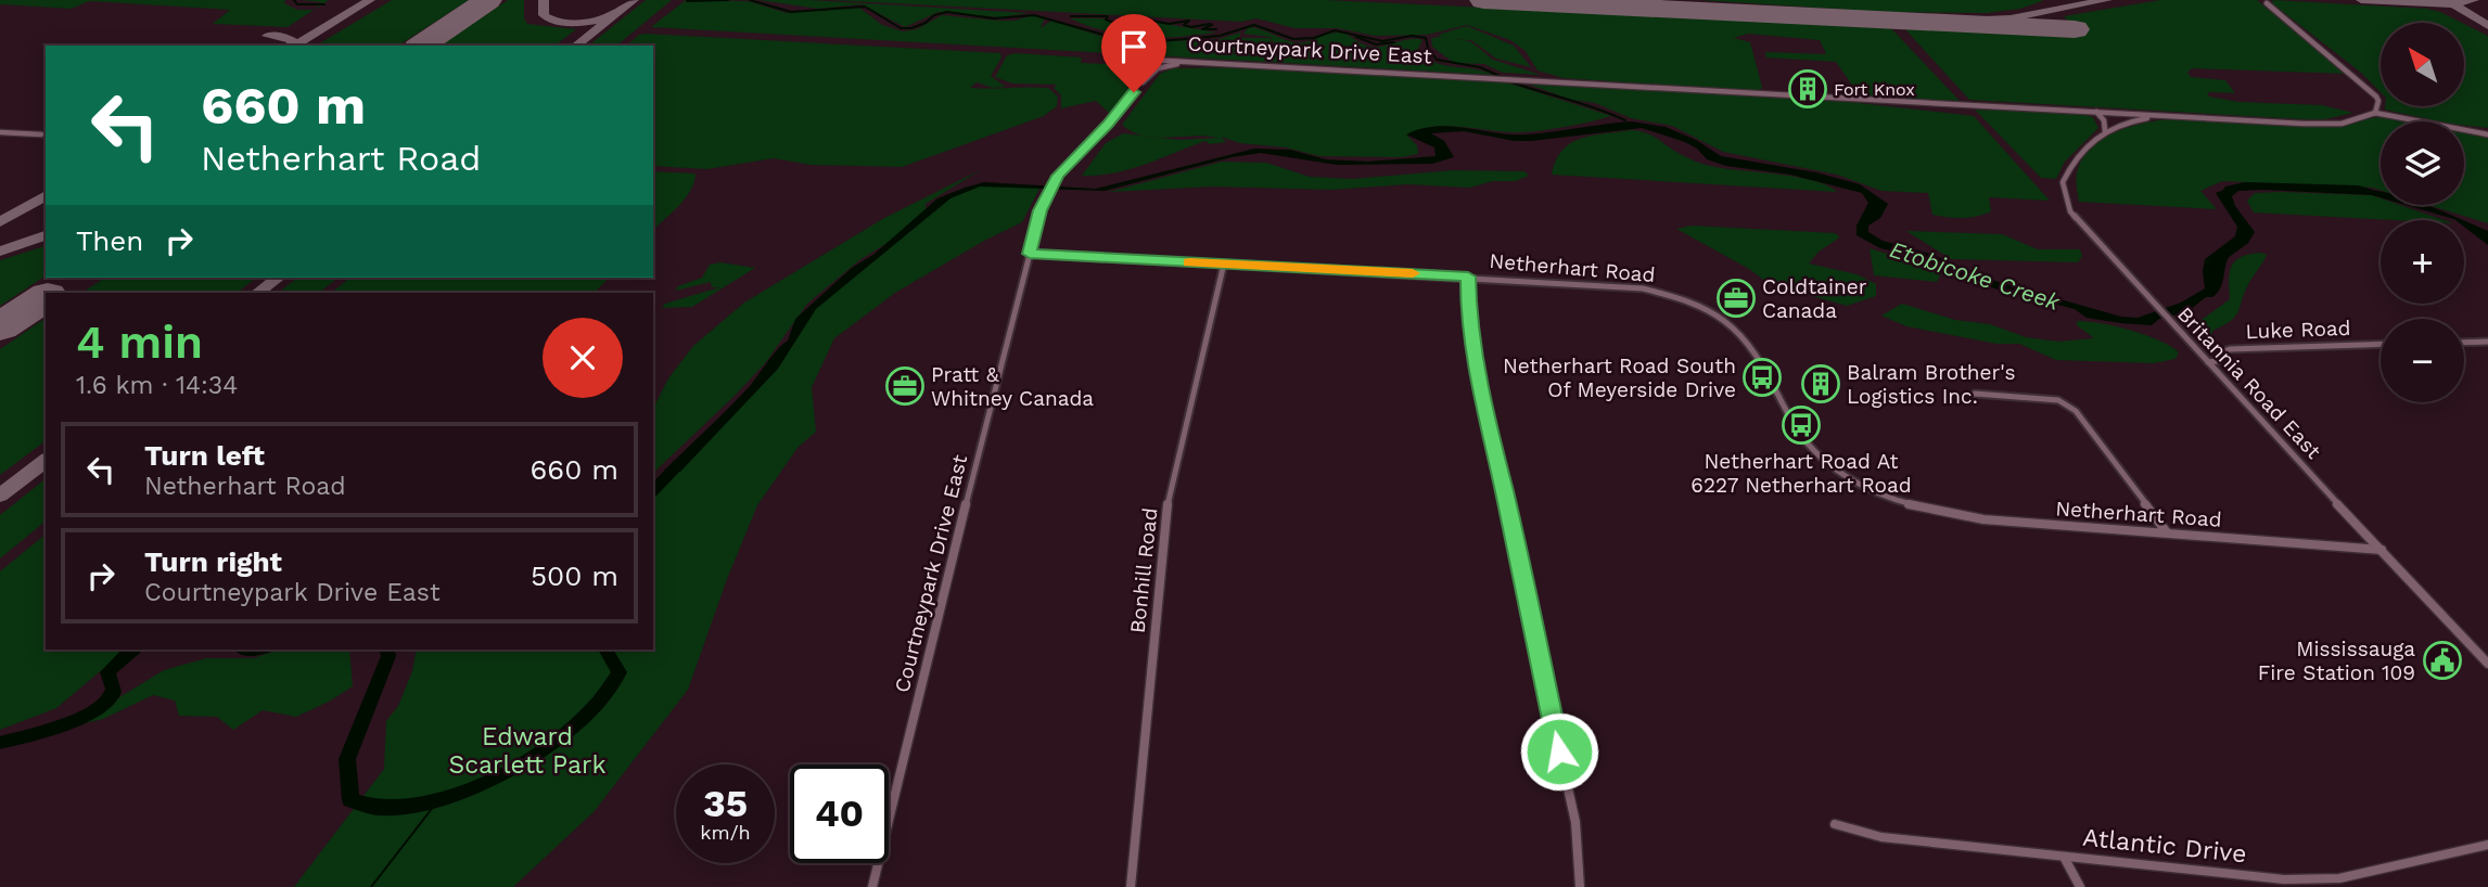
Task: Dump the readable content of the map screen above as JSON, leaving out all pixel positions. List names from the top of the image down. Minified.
{"streets":{"street":["Courtneypark Drive East","Netherhart Road","Luke Road","Britannia Road East","Bonhill Road","Atlantic Drive"]},"crossings":[["Courtneypark Drive East","Netherhart Road"],["Netherhart Road","Britannia Road East"],["Netherhart Road","Bonhill Road"],["Luke Road","Britannia Road East"]],"water":["Etobicoke Creek"],"parks":["Edward Scarlett Park"],"places":{"building":["Fort Knox","Balram Brother's Logistics Inc."],"office":["Coldtainer Canada","Pratt & Whitney Canada"],"bus stop":["Netherhart Road South Of Meyerside Drive","Netherhart Road At 6227 Netherhart Road"],"public building":["Mississauga Fire Station 109"]},"north":"top left","page":{"map_buttons":["+","−"],"turn":["660 m","Netherhart Road"],"then":"Then","heading":["4 min","1.6 km · 14:34"],"list":[{"name":"Turn left","note":"Netherhart Road","value":"660 m"},{"name":"Turn right","note":"Courtneypark Drive East","value":"500 m"}],"speed":"35 km/h","limit":"40"}}
